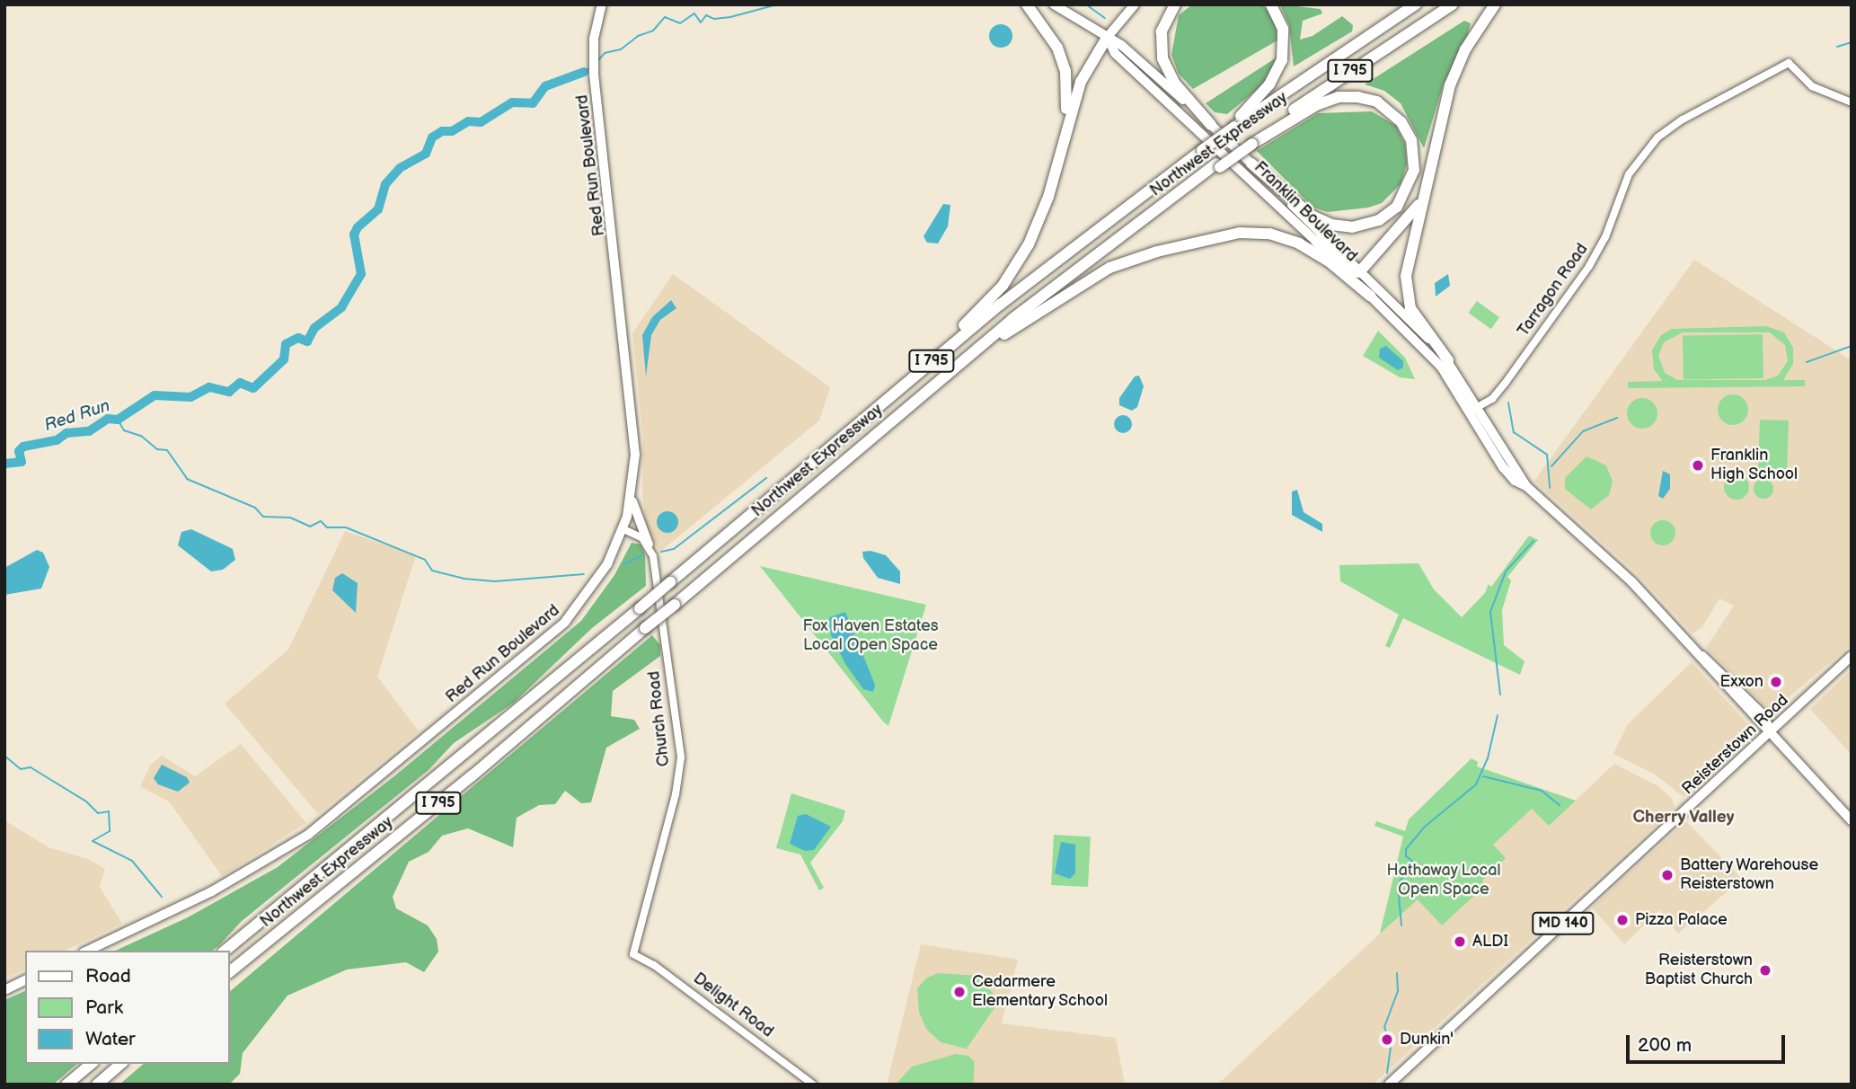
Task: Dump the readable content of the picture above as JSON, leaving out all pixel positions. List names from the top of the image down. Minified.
{"streets":{"highway":["I 795","Northwest Expressway"],"main road":["Red Run Boulevard","Franklin Boulevard","Reisterstown Road","MD 140"],"street":["Tarragon Road","Church Road","Delight Road"]},"crossings":[["Franklin Boulevard","Tarragon Road"],["Franklin Boulevard","Reisterstown Road"],["Church Road","Delight Road"]],"districts":["Cherry Valley"],"water":["Red Run"],"parks":["Fox Haven Estates Local Open Space","Hathaway Local Open Space"],"places":["Franklin High School","Exxon","Battery Warehouse Reisterstown","Pizza Palace","ALDI","Reisterstown Baptist Church","Cedarmere Elementary School","Dunkin'"],"legend":["Road","Park","Water"],"scale_bar":"200 m"}
